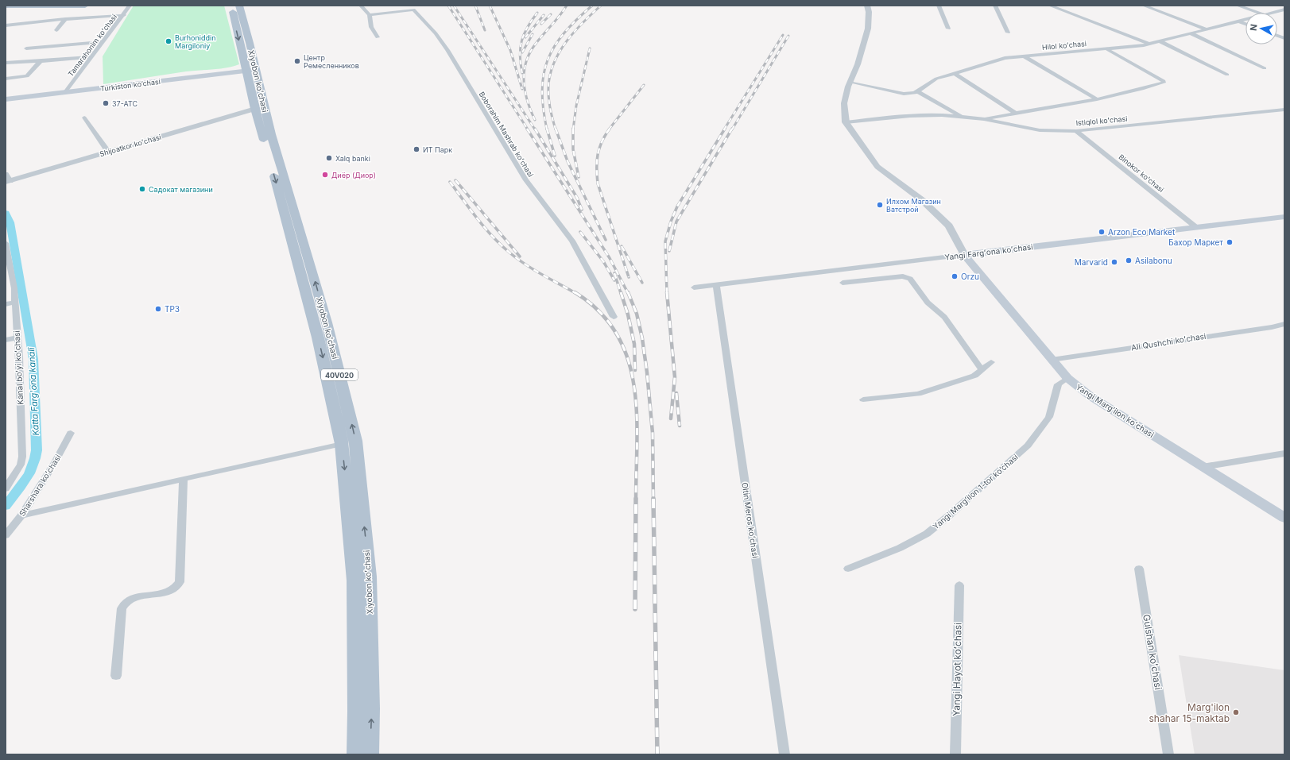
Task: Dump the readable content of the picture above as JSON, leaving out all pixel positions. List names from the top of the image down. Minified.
{"streets":{"main road":["Xiyobon koʻchasi","Turkiston ko’chasi","Yangi Fargʻona koʻchasi","40V020","Yangi Margʻilon koʻchasi"],"street":["Tamarahonim koʻchasi","Hilol koʻchasi","Istiqlol koʻchasi","Boborahim Mashrab koʻchasi","Shijoatkor koʻchasi","Binokor ko'chasi","Ali Qushchi koʻchasi","Kanal boʻyi koʻchasi","Sharshara koʻchasi","Yangi Margʻilon 1-tor koʼchasi","Oltin Meros koʻchasi","Gulshan koʻchasi","Yangi Hayot koʻchasi"]},"crossings":[["Tamarahonim koʻchasi","Turkiston ko’chasi"],["Xiyobon koʻchasi","Turkiston ko’chasi"],["Xiyobon koʻchasi","Shijoatkor koʻchasi"],["Istiqlol koʻchasi","Binokor ko'chasi"],["Binokor ko'chasi","Yangi Fargʻona koʻchasi"],["Yangi Fargʻona koʻchasi","Yangi Margʻilon koʻchasi"],["Yangi Fargʻona koʻchasi","Oltin Meros koʻchasi"],["Ali Qushchi koʻchasi","Yangi Margʻilon koʻchasi"],["Yangi Margʻilon koʻchasi","Yangi Margʻilon 1-tor koʼchasi"]],"water":["Katta Farg'ona kanali"],"places":["Burhoniddin Margiloniy","Центр Ремесленников","37-АТС","ИТ Парк","Xalq banki","Диёр (Диор)","Садокат магазини","Илхом Магазин Ватстрой","Arzon Eco Market","Бахор Маркет","Asilabonu","Marvarid","Orzu","ТРЗ","Marg'ilon shahar 15-maktab"],"north":"left"}
